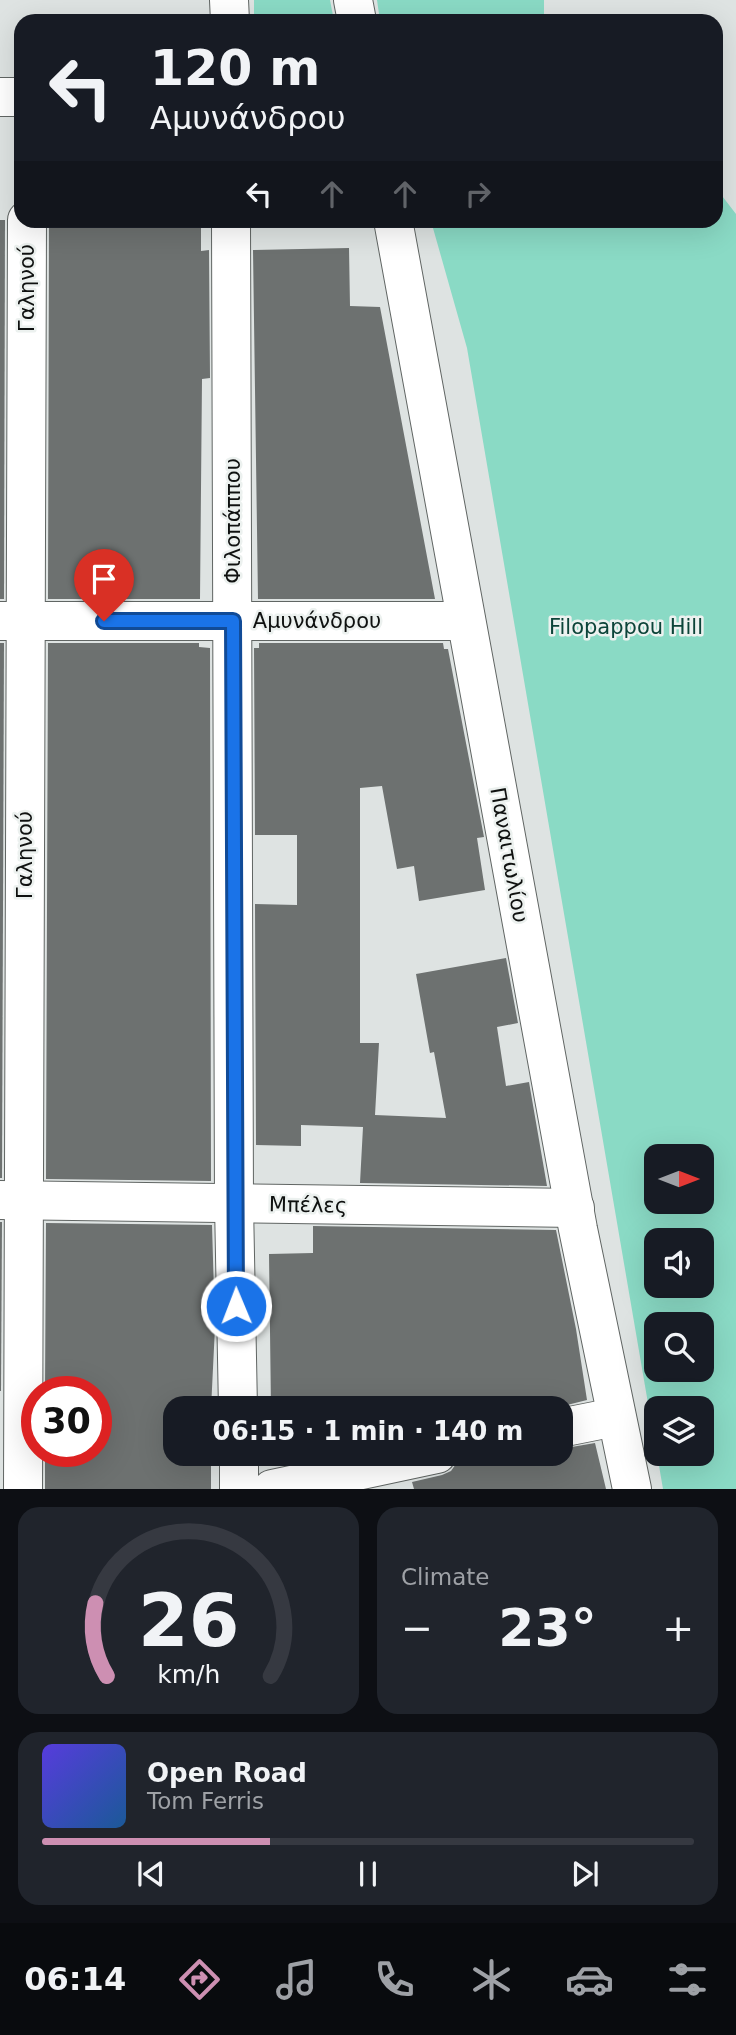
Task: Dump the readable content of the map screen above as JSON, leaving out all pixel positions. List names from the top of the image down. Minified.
{"streets":{"street":["Γαληνού","Φιλοπάππου","Αμυνάνδρου","Παναιτωλίου","Μπέλες"]},"crossings":[["Γαληνού","Αμυνάνδρου"],["Γαληνού","Μπέλες"],["Φιλοπάππου","Αμυνάνδρου"],["Φιλοπάππου","Μπέλες"],["Αμυνάνδρου","Παναιτωλίου"],["Παναιτωλίου","Μπέλες"]],"parks":["Filopappou Hill"],"north":"right","page":{"turn":["120 m","Αμυνάνδρου"],"limit":"30","trip":"06:15 · 1 min · 140 m","tile":"Climate","heat":["−","23°","+"],"song":["Open Road","Tom Ferris"],"tabs":"06:14","gauge":["26","km/h"]}}
